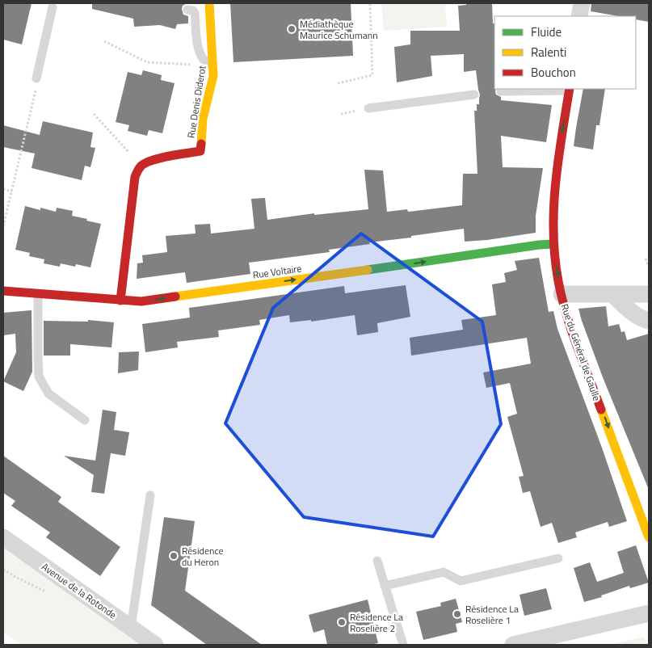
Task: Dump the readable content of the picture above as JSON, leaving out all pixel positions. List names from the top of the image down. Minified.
{"streets":{"street":["Rue Denis Diderot","Rue Voltaire","Rue du Général de Gaulle","Avenue de la Rotonde"]},"crossings":[["Rue Voltaire","Rue du Général de Gaulle"]],"one_way":["Rue Voltaire","Rue du Général de Gaulle"],"places":["Médiathèque Maurice Schumann","Résidence du Heron","Résidence La Roselière 1","Résidence La Roselière 2"],"legend":["Fluide","Ralenti","Bouchon"]}
